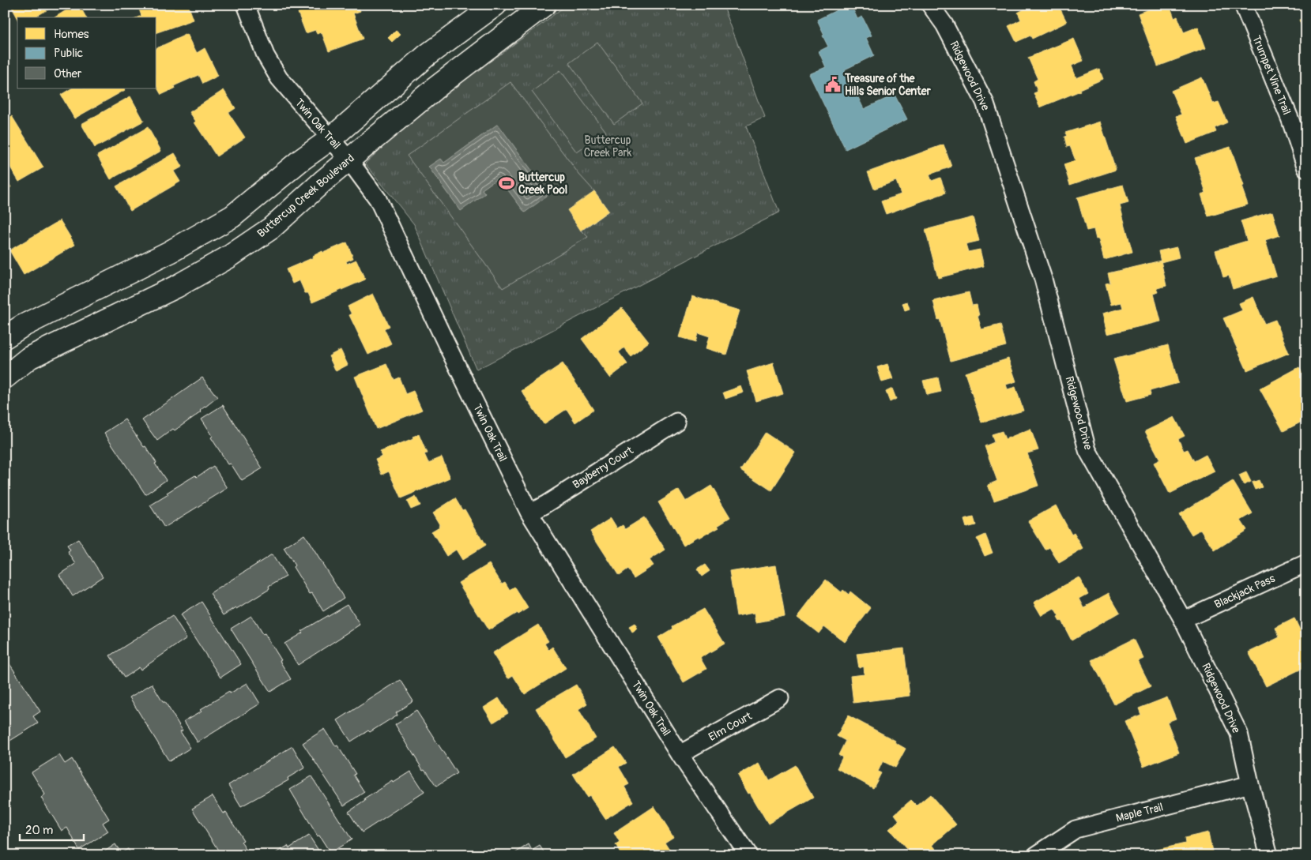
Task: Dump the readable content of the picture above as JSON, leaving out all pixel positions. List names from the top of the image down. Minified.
{"streets":{"street":["Trumpet Vine Trail","Ridgewood Drive","Twin Oak Trail","Buttercup Creek Boulevard","Bayberry Court","Blackjack Pass","Elm Court","Maple Trail"]},"crossings":[["Ridgewood Drive","Blackjack Pass"],["Ridgewood Drive","Maple Trail"],["Twin Oak Trail","Buttercup Creek Boulevard"],["Twin Oak Trail","Bayberry Court"],["Twin Oak Trail","Elm Court"]],"parks":["Buttercup Creek Park"],"places":{"public building":["Treasure of the Hills Senior Center"],"sports":["Buttercup Creek Pool"]},"legend":["Homes","Public","Other"],"scale_bar":"20 m"}
